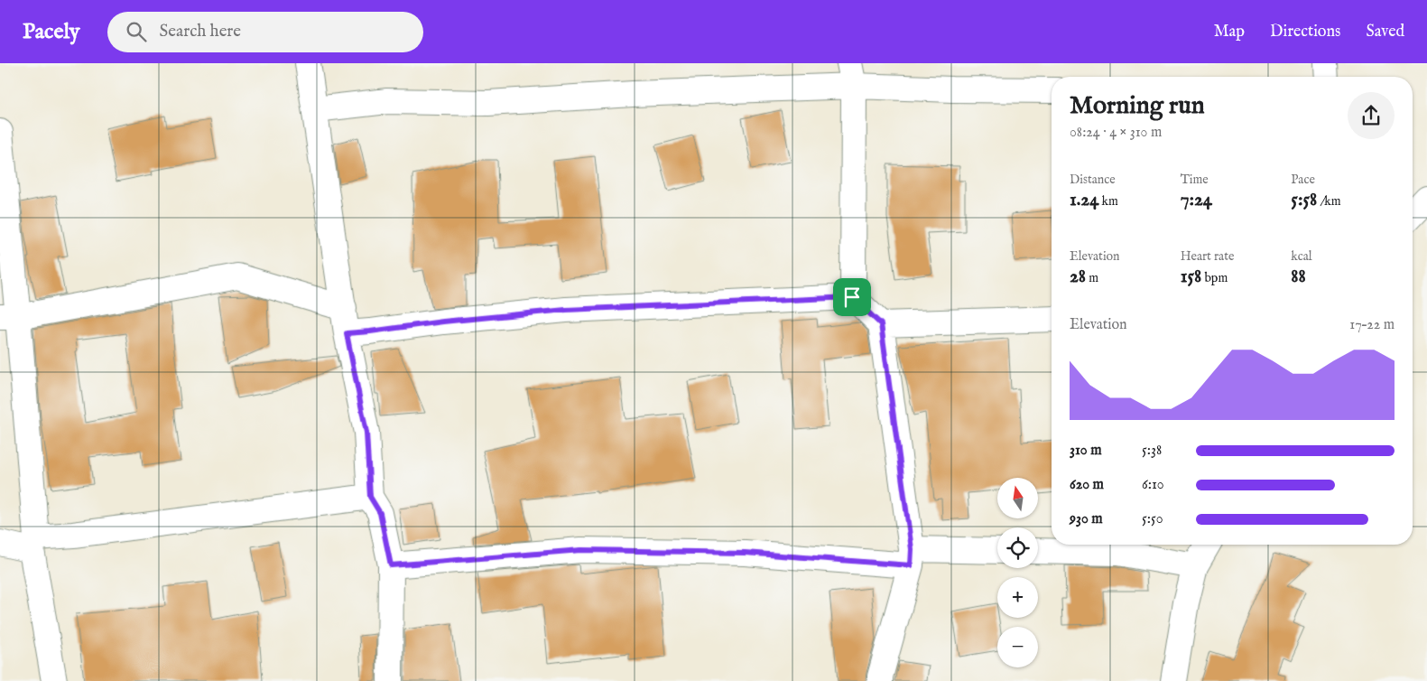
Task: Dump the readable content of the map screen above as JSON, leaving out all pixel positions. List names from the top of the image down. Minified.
{"north":"top","page":{"header":"Pacely","search":"Search here","nav":["Map","Directions","Saved"],"heading":["Morning run","08:24 · 4 × 310 m"],"stats":[["Distance","1.24 km"],["Time","7:24"],["Pace","5:58 /km"],["Elevation","28 m"],["Heart rate","158 bpm"],["kcal","88"]],"chart":["Elevation","17–22 m"],"list":[{"name":"310 m","note":"5:38"},{"name":"620 m","note":"6:10"},{"name":"930 m","note":"5:50"}],"map_buttons":["+","−"]}}
